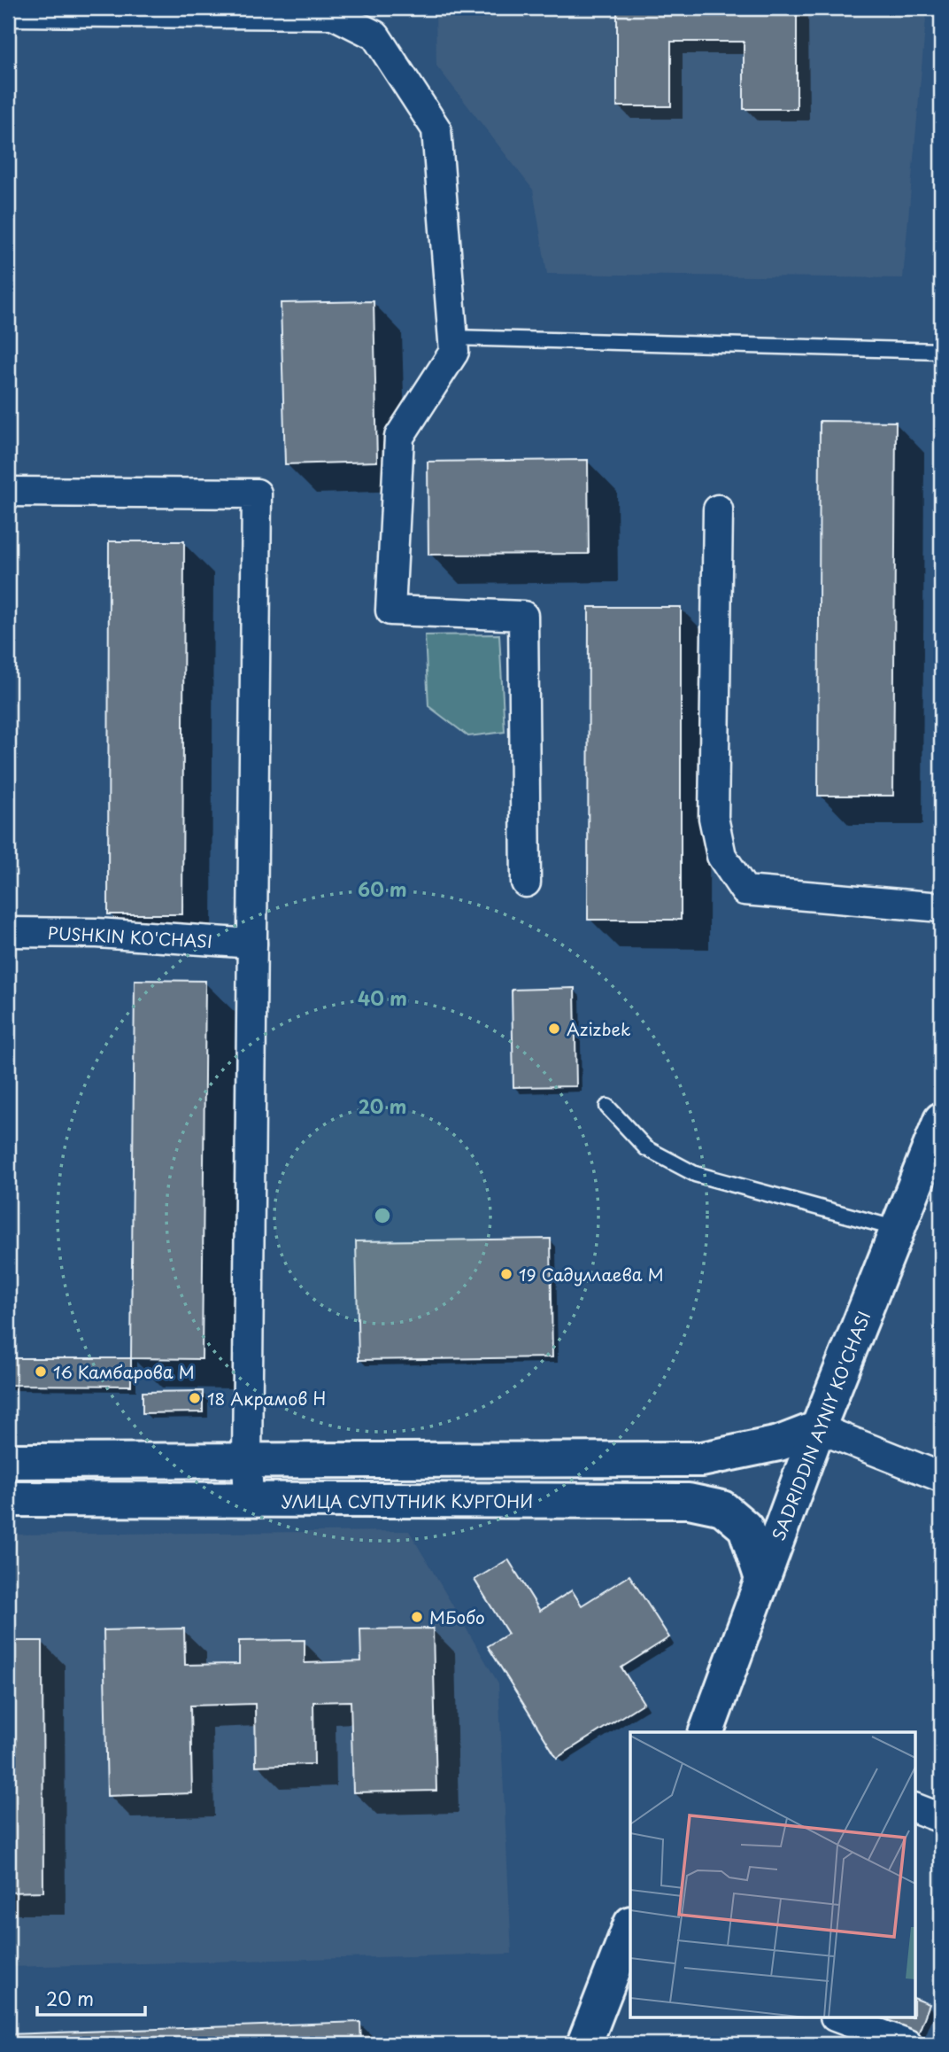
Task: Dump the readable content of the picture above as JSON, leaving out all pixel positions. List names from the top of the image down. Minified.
{"streets":{"main road":["SADRIDDIN AYNIY KO'CHASI","УЛИЦА СУПУТНИК КУРГОНИ"],"street":["PUSHKIN KO'CHASI"]},"crossings":[["SADRIDDIN AYNIY KO'CHASI","УЛИЦА СУПУТНИК КУРГОНИ"]],"places":["Azizbek","19 Садуллаева М","16 Камбарова М","18 Акрамов Н","МБобо"],"scale_bar":"20 m","rings":["60 m","40 m","20 m"]}
